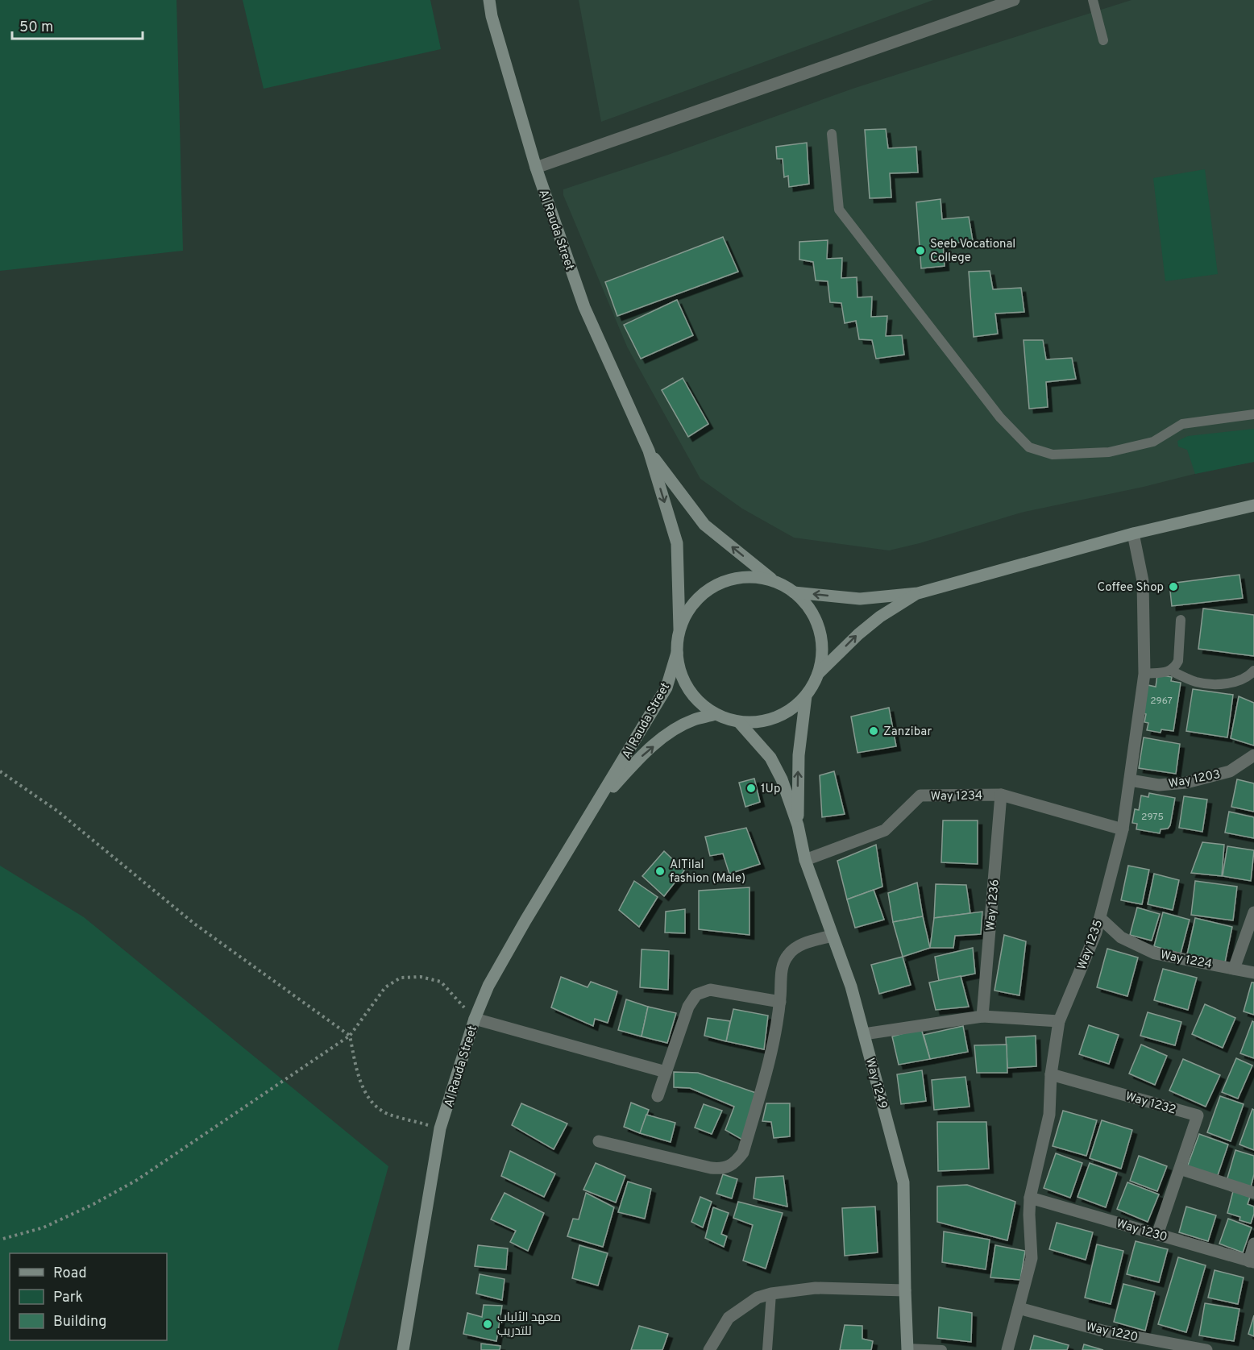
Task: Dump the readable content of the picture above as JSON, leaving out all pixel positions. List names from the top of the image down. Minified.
{"streets":{"main road":["Al Rauda Street","Way 1249"],"street":["Way 1203","Way 1234","Way 1236","Way 1235","Way 1224","Way 1232","Way 1230","Way 1220"]},"crossings":[["Al Rauda Street","Way 1249"],["Way 1203","Way 1235"],["Way 1234","Way 1236"],["Way 1234","Way 1235"],["Way 1234","Way 1249"],["Way 1235","Way 1224"],["Way 1235","Way 1232"],["Way 1235","Way 1230"],["Way 1235","Way 1220"],["Way 1232","Way 1230"]],"places":["Seeb Vocational College","Coffee Shop","Zanzibar","1Up","AlTilal fashion (Male)","معهد الألباب للتدريب"],"house_numbers":["2967","2975"],"legend":["Road","Park","Building"],"scale_bar":"50 m"}
